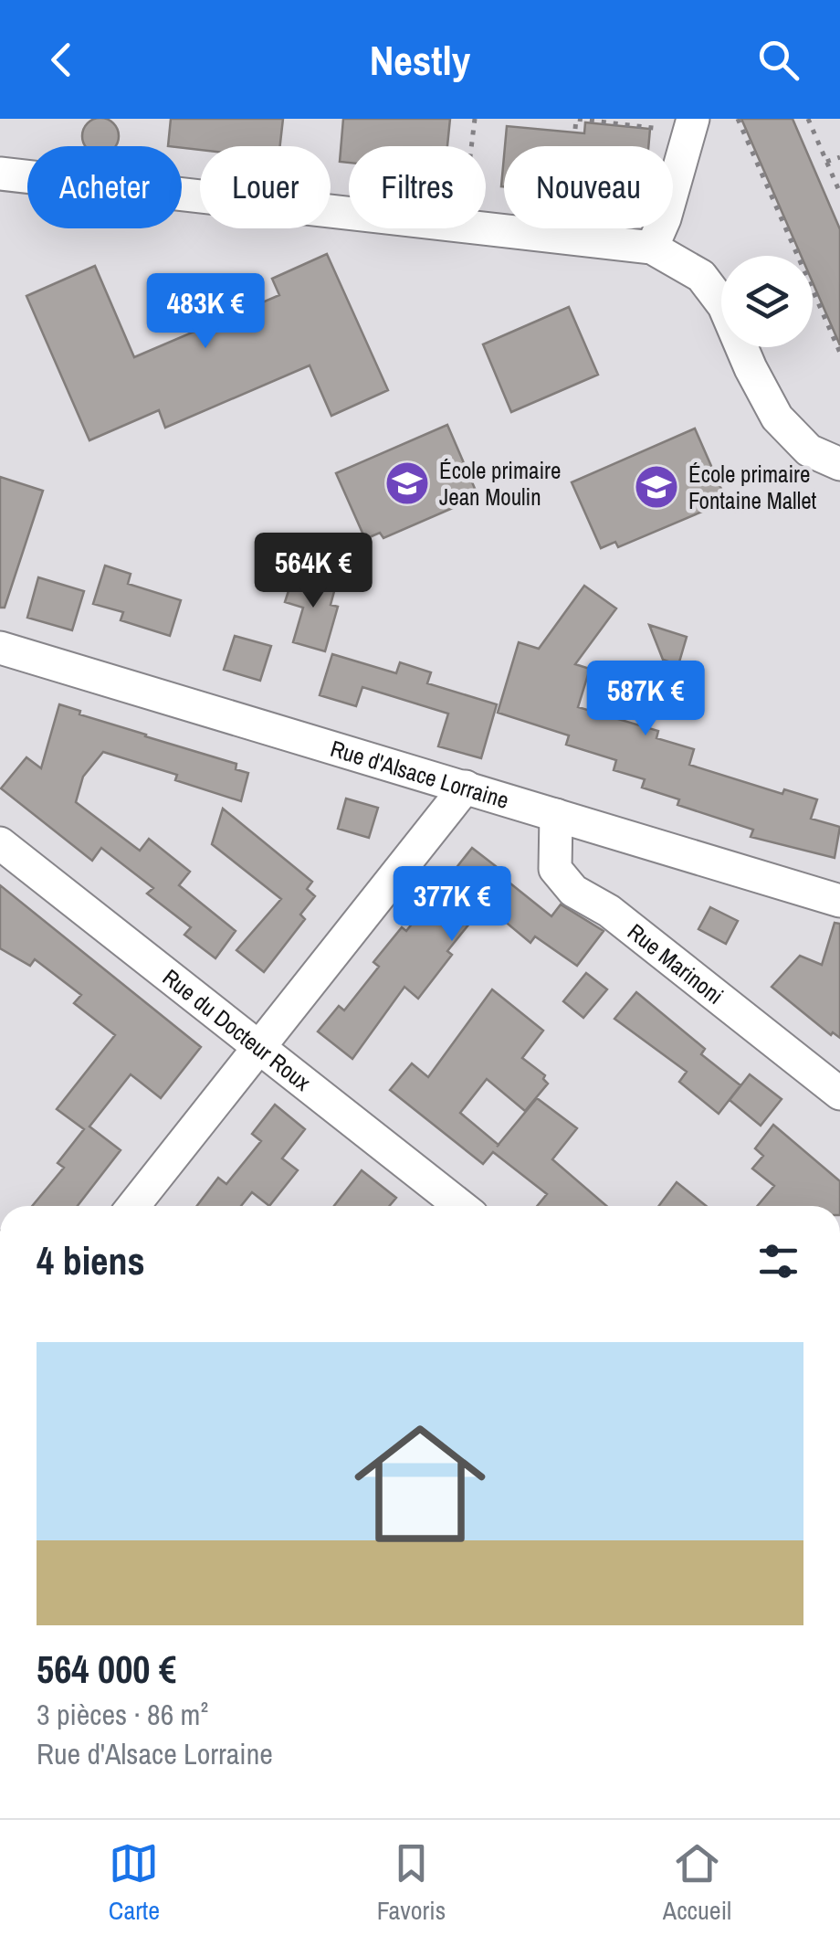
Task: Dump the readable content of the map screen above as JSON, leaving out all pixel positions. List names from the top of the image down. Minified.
{"streets":{"street":["Rue d'Alsace Lorraine","Rue Marinoni","Rue du Docteur Roux"]},"crossings":[["Rue d'Alsace Lorraine","Rue Marinoni"]],"places":{"school or university":["École primaire Jean Moulin","École primaire Fontaine Mallet"]},"page":{"header":"Nestly","chip":["Acheter","Louer","Filtres","Nouveau"],"price":["483K €","564K €","587K €","377K €"],"heading":"4 biens","list":[{"name":"564 000 €","note":"3 pièces · 86 m² · Rue d'Alsace Lorraine"}],"tabs":["Carte","Favoris","Accueil"]}}
